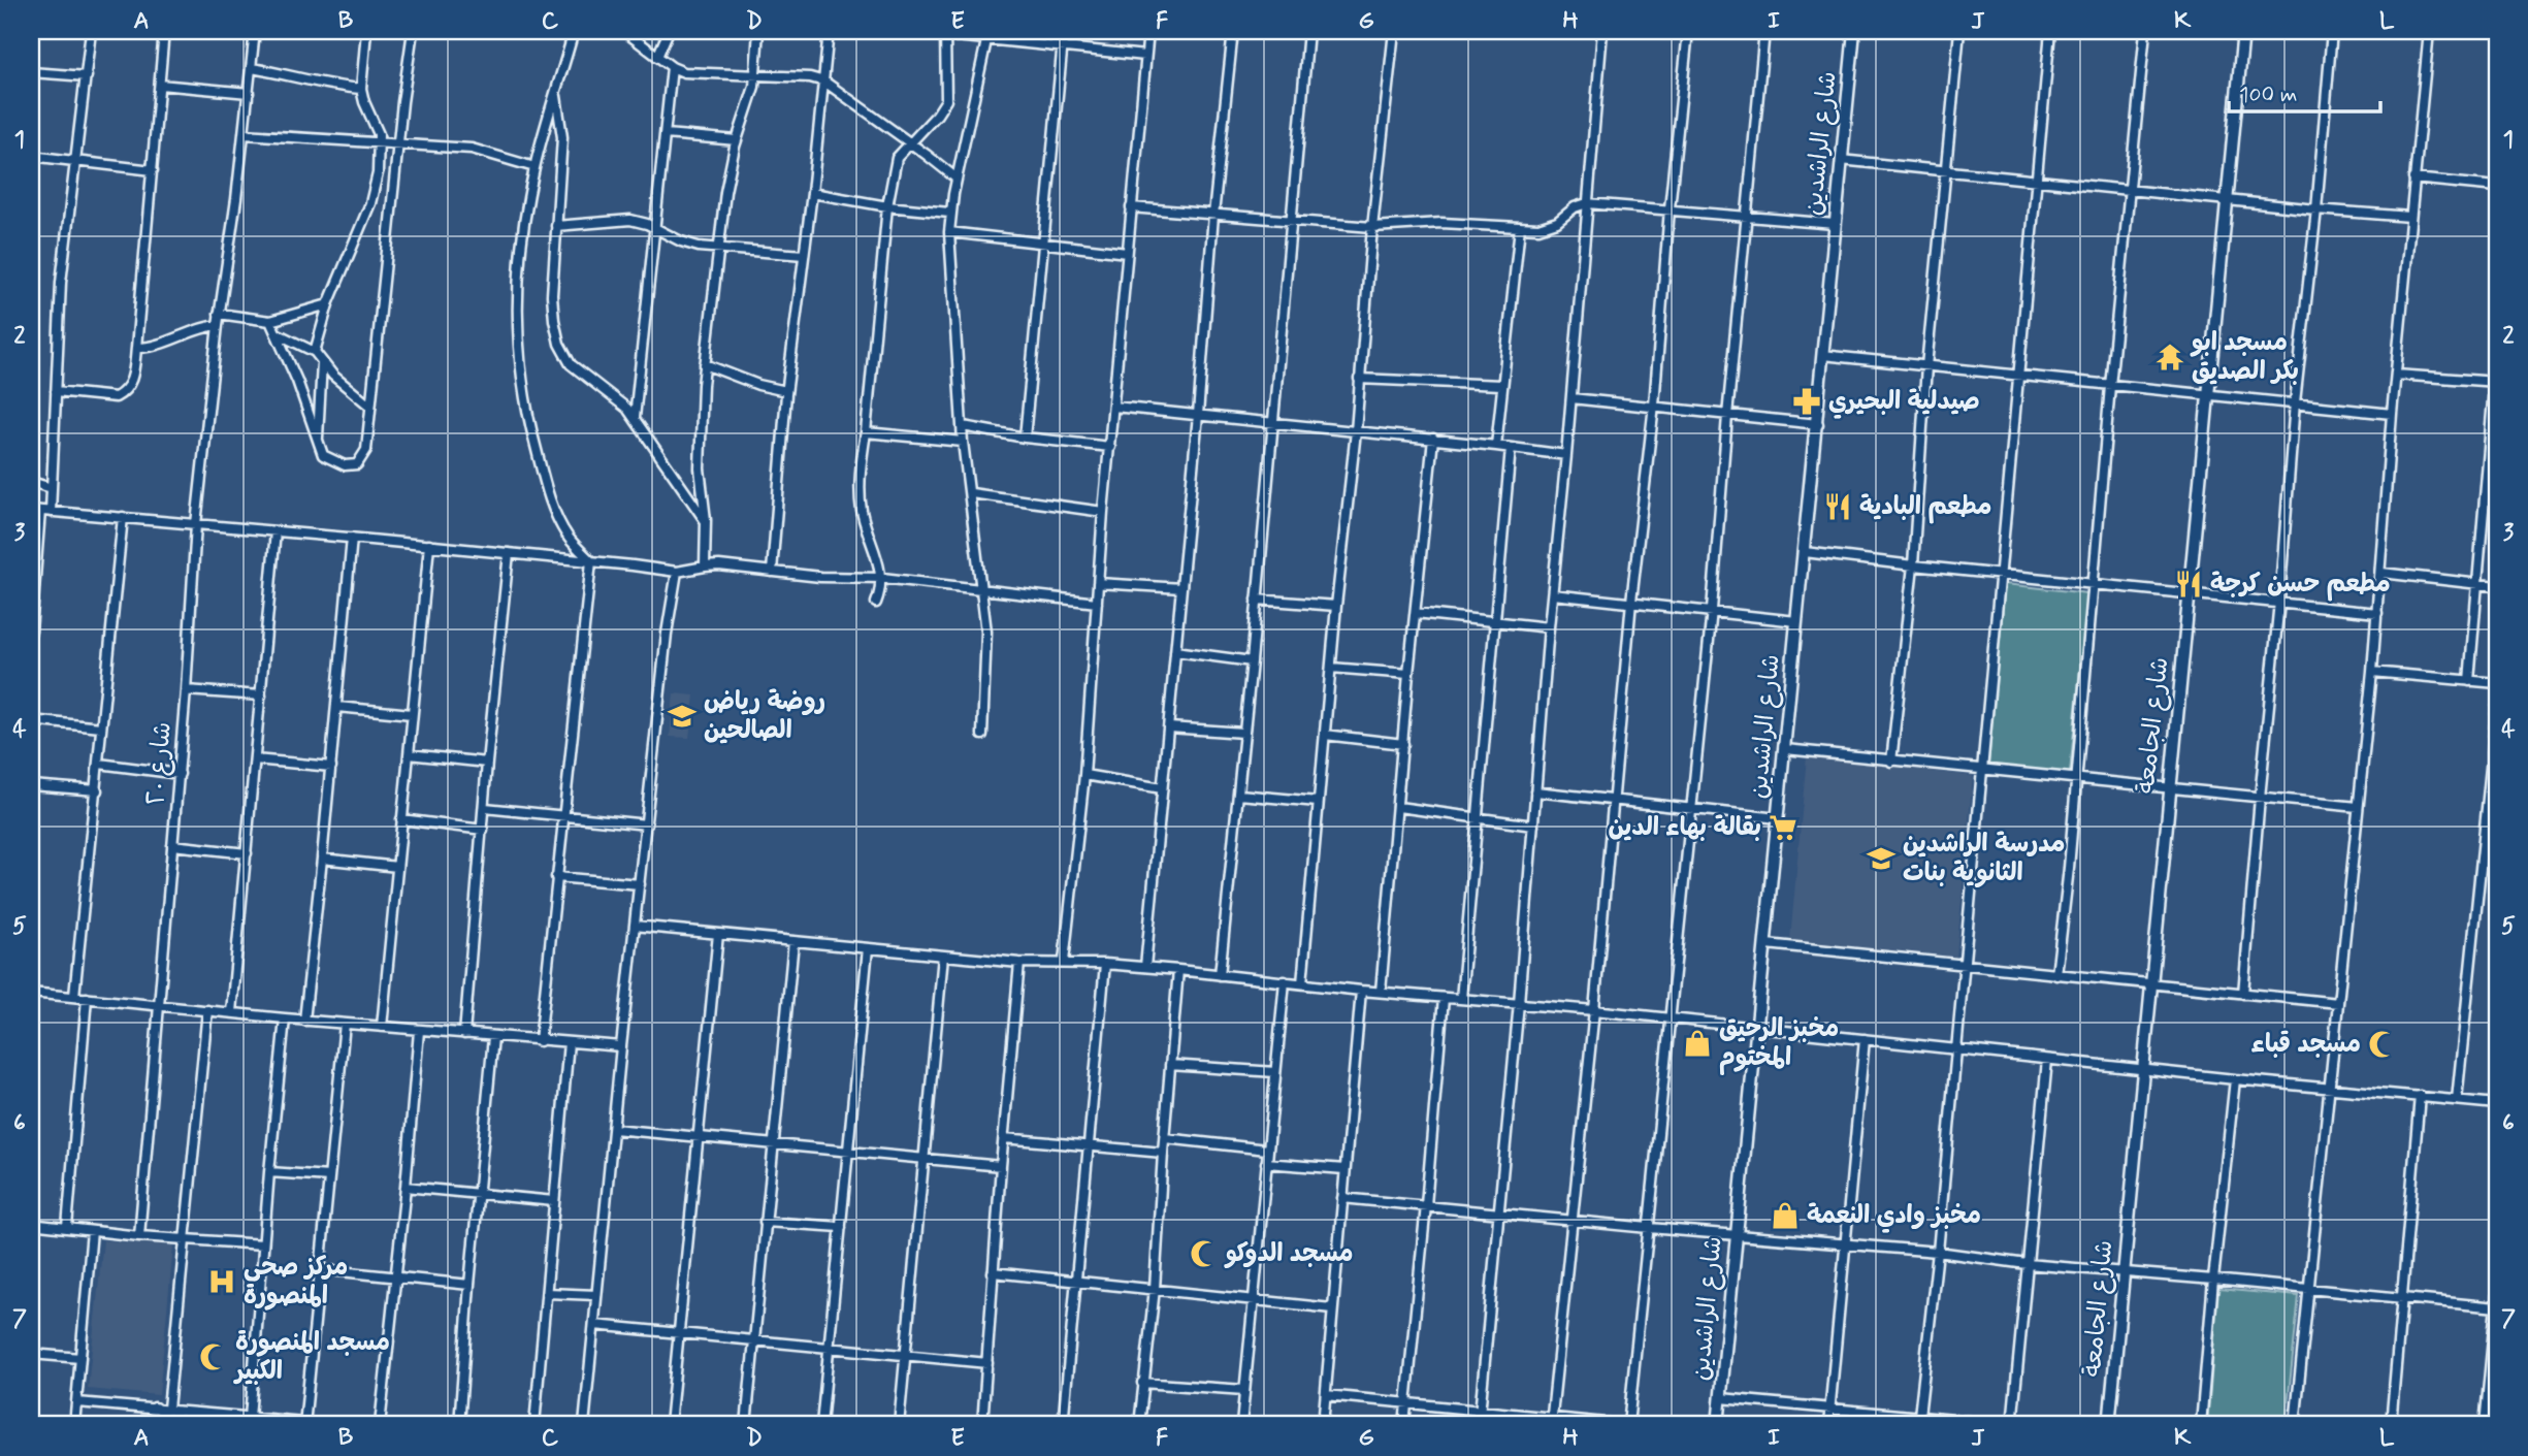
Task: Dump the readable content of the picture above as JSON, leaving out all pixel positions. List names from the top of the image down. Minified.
{"streets":{"street":["شارع الراشدين","شارع الجامعة","شارع ٢٠"]},"places":{"temple":["مسجد ابو بكر الصديق"],"pharmacy":["صيدلية البحيري"],"restaurant":["مطعم البادية","مطعم حسن كرجة"],"school or university":["روضة رياض الصالحين","مدرسة الراشدين الثانوية بنات"],"supermarket":["بقالة بهاء الدين"],"shop":["مخبز الرحيق المختوم","مخبز وادي النعمة"],"mosque":["مسجد قباء","مسجد الدوكو","مسجد المنصورة الكبير"],"hospital":["مركز صحي المنصورة"]},"scale_bar":"100 m","grid":{"columns":["A","B","C","D","E","F","G","H","I","J","K","L"],"rows":["1","2","3","4","5","6","7"]}}
